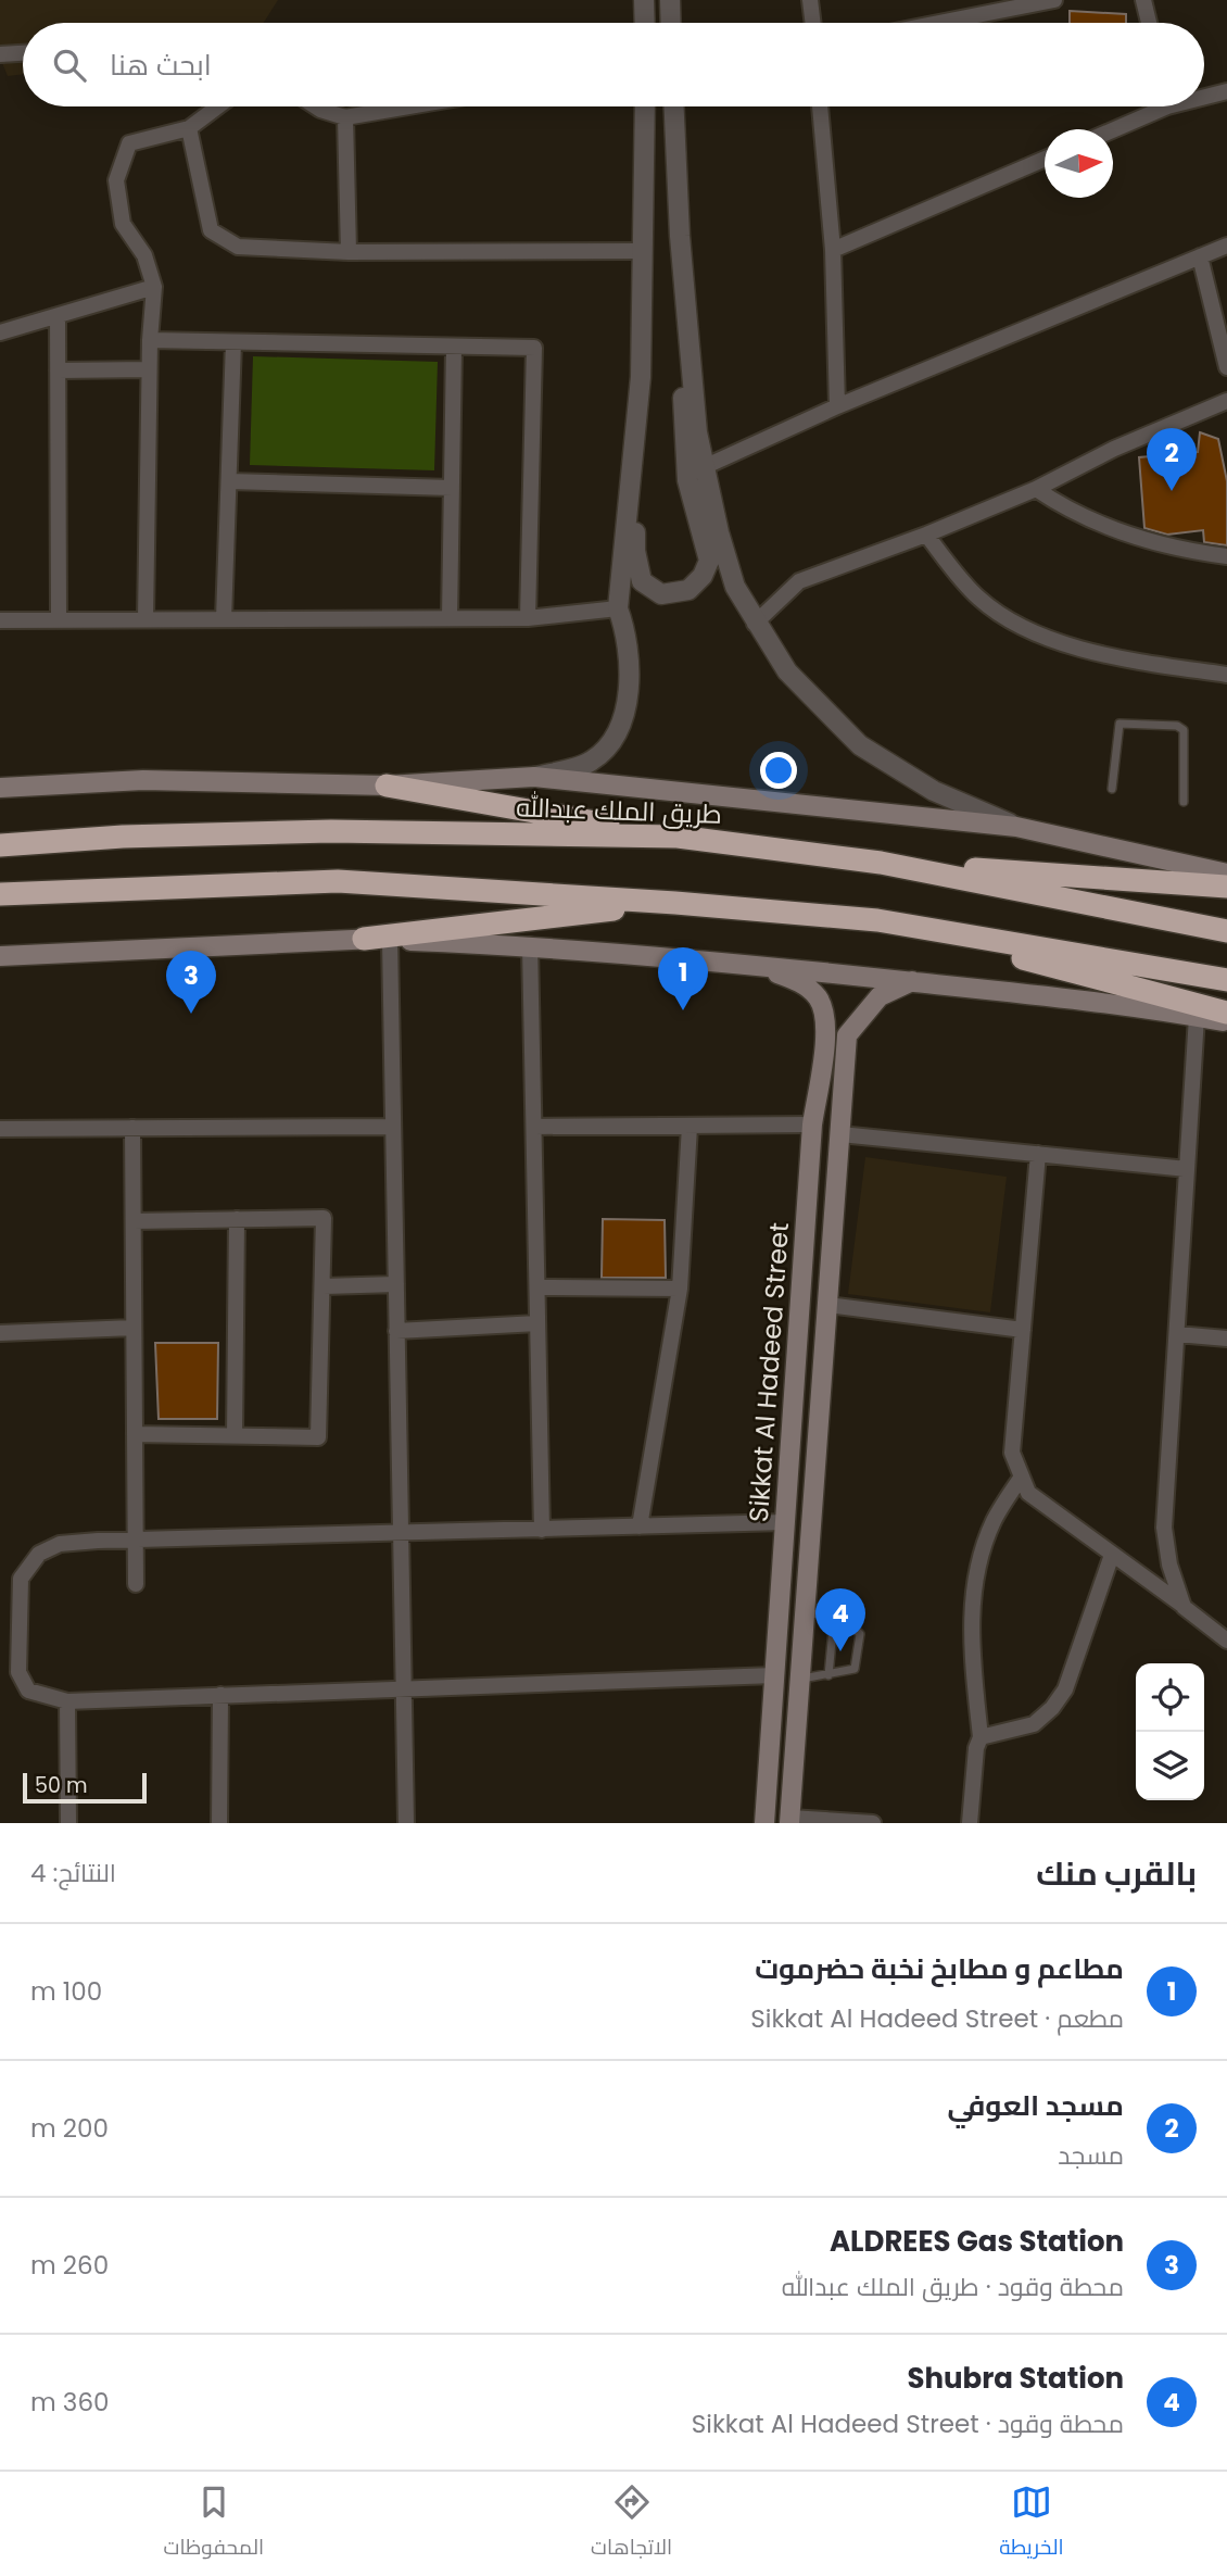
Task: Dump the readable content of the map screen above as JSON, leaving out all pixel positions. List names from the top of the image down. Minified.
{"streets":{"highway":["طريق الملك عبدالله"],"main road":["Sikkat Al Hadeed Street"]},"scale_bar":"50 m","north":"right","page":{"search":"ابحث هنا","pins":["2","1","3","4"],"scale":"50 m","heading":["بالقرب منك","النتائج: 4"],"list":[{"mark":"1","name":"مطاعم و مطابخ نخبة حضرموت","note":"مطعم · Sikkat Al Hadeed Street","value":"100 m"},{"mark":"2","name":"مسجد العوفي","note":"مسجد","value":"200 m"},{"mark":"3","name":"ALDREES Gas Station","note":"محطة وقود · طريق الملك عبدالله","value":"260 m"},{"mark":"4","name":"Shubra Station","note":"محطة وقود · Sikkat Al Hadeed Street","value":"360 m"}],"nav":["الخريطة","الاتجاهات","المحفوظات"]}}
